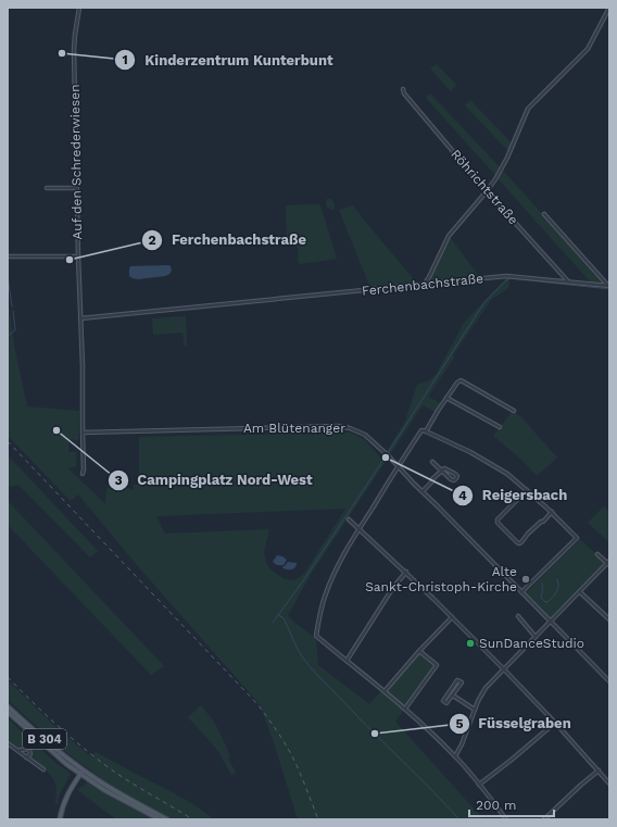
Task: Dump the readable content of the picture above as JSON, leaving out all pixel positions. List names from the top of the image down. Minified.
{"streets":{"main road":["B 304"],"street":["Auf den Schrederwiesen","Röhrichtstraße","Ferchenbachstraße","Am Blütenanger"]},"crossings":[["Auf den Schrederwiesen","Ferchenbachstraße"],["Auf den Schrederwiesen","Am Blütenanger"],["Röhrichtstraße","Ferchenbachstraße"]],"places":["Kinderzentrum Kunterbunt","Ferchenbachstraße","Campingplatz Nord-West","Reigersbach","Alte Sankt-Christoph-Kirche","SunDanceStudio","Füsselgraben"],"scale_bar":"200 m"}
